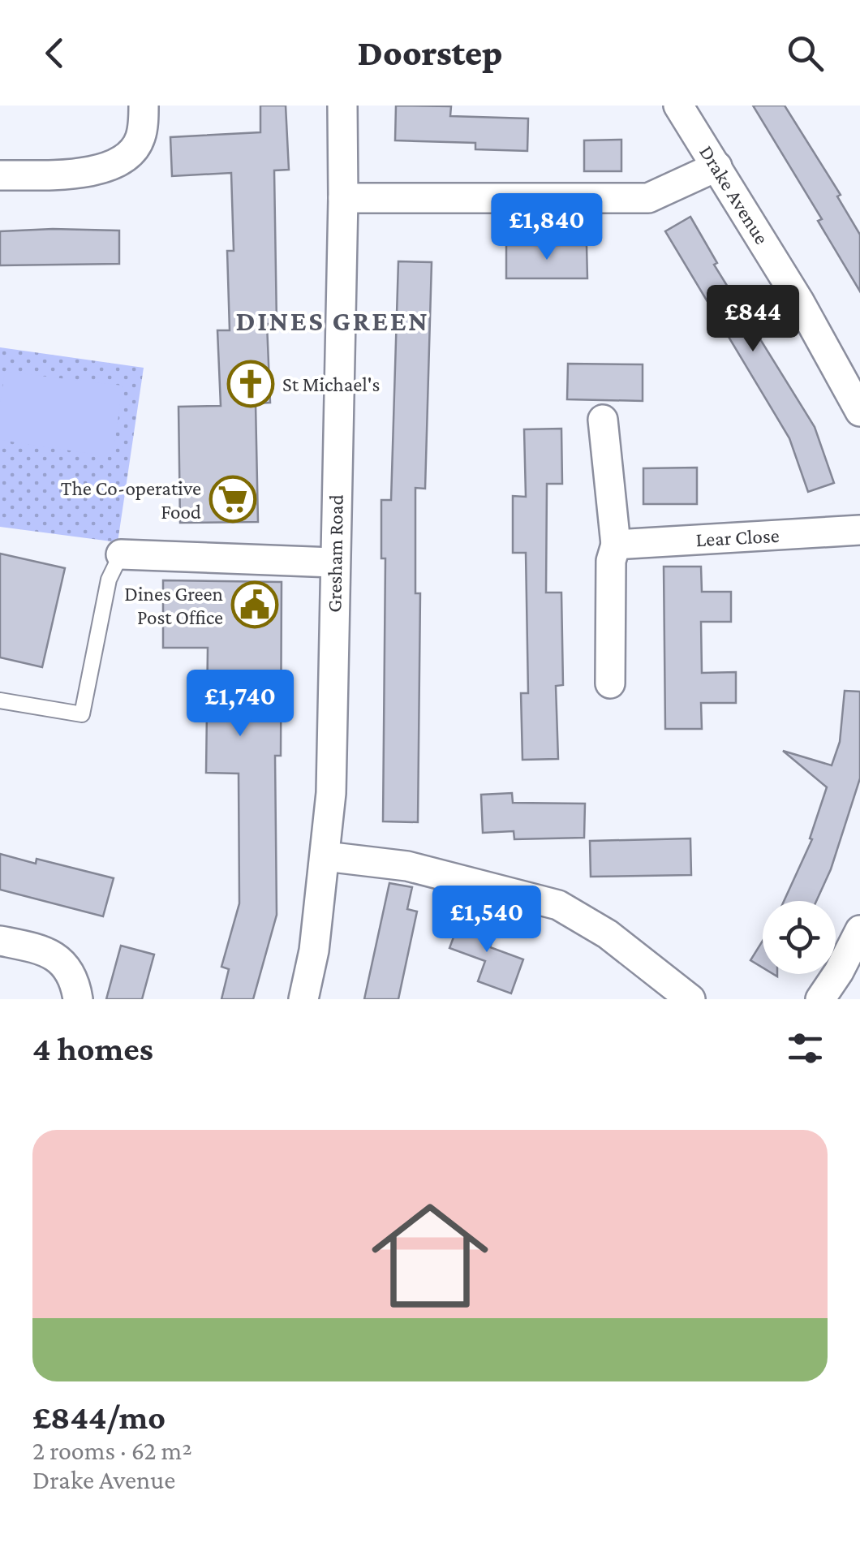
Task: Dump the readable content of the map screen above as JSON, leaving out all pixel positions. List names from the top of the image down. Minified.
{"streets":{"street":["Drake Avenue","Lear Close","Gresham Road"]},"districts":["DINES GREEN"],"places":{"church":["St Michael's"],"supermarket":["The Co-operative Food"],"public building":["Dines Green Post Office"]},"page":{"header":"Doorstep","price":["£1,840","£844","£1,740","£1,540"],"heading":"4 homes","list":[{"name":"£844/mo","note":"2 rooms · 62 m² · Drake Avenue"}]}}
